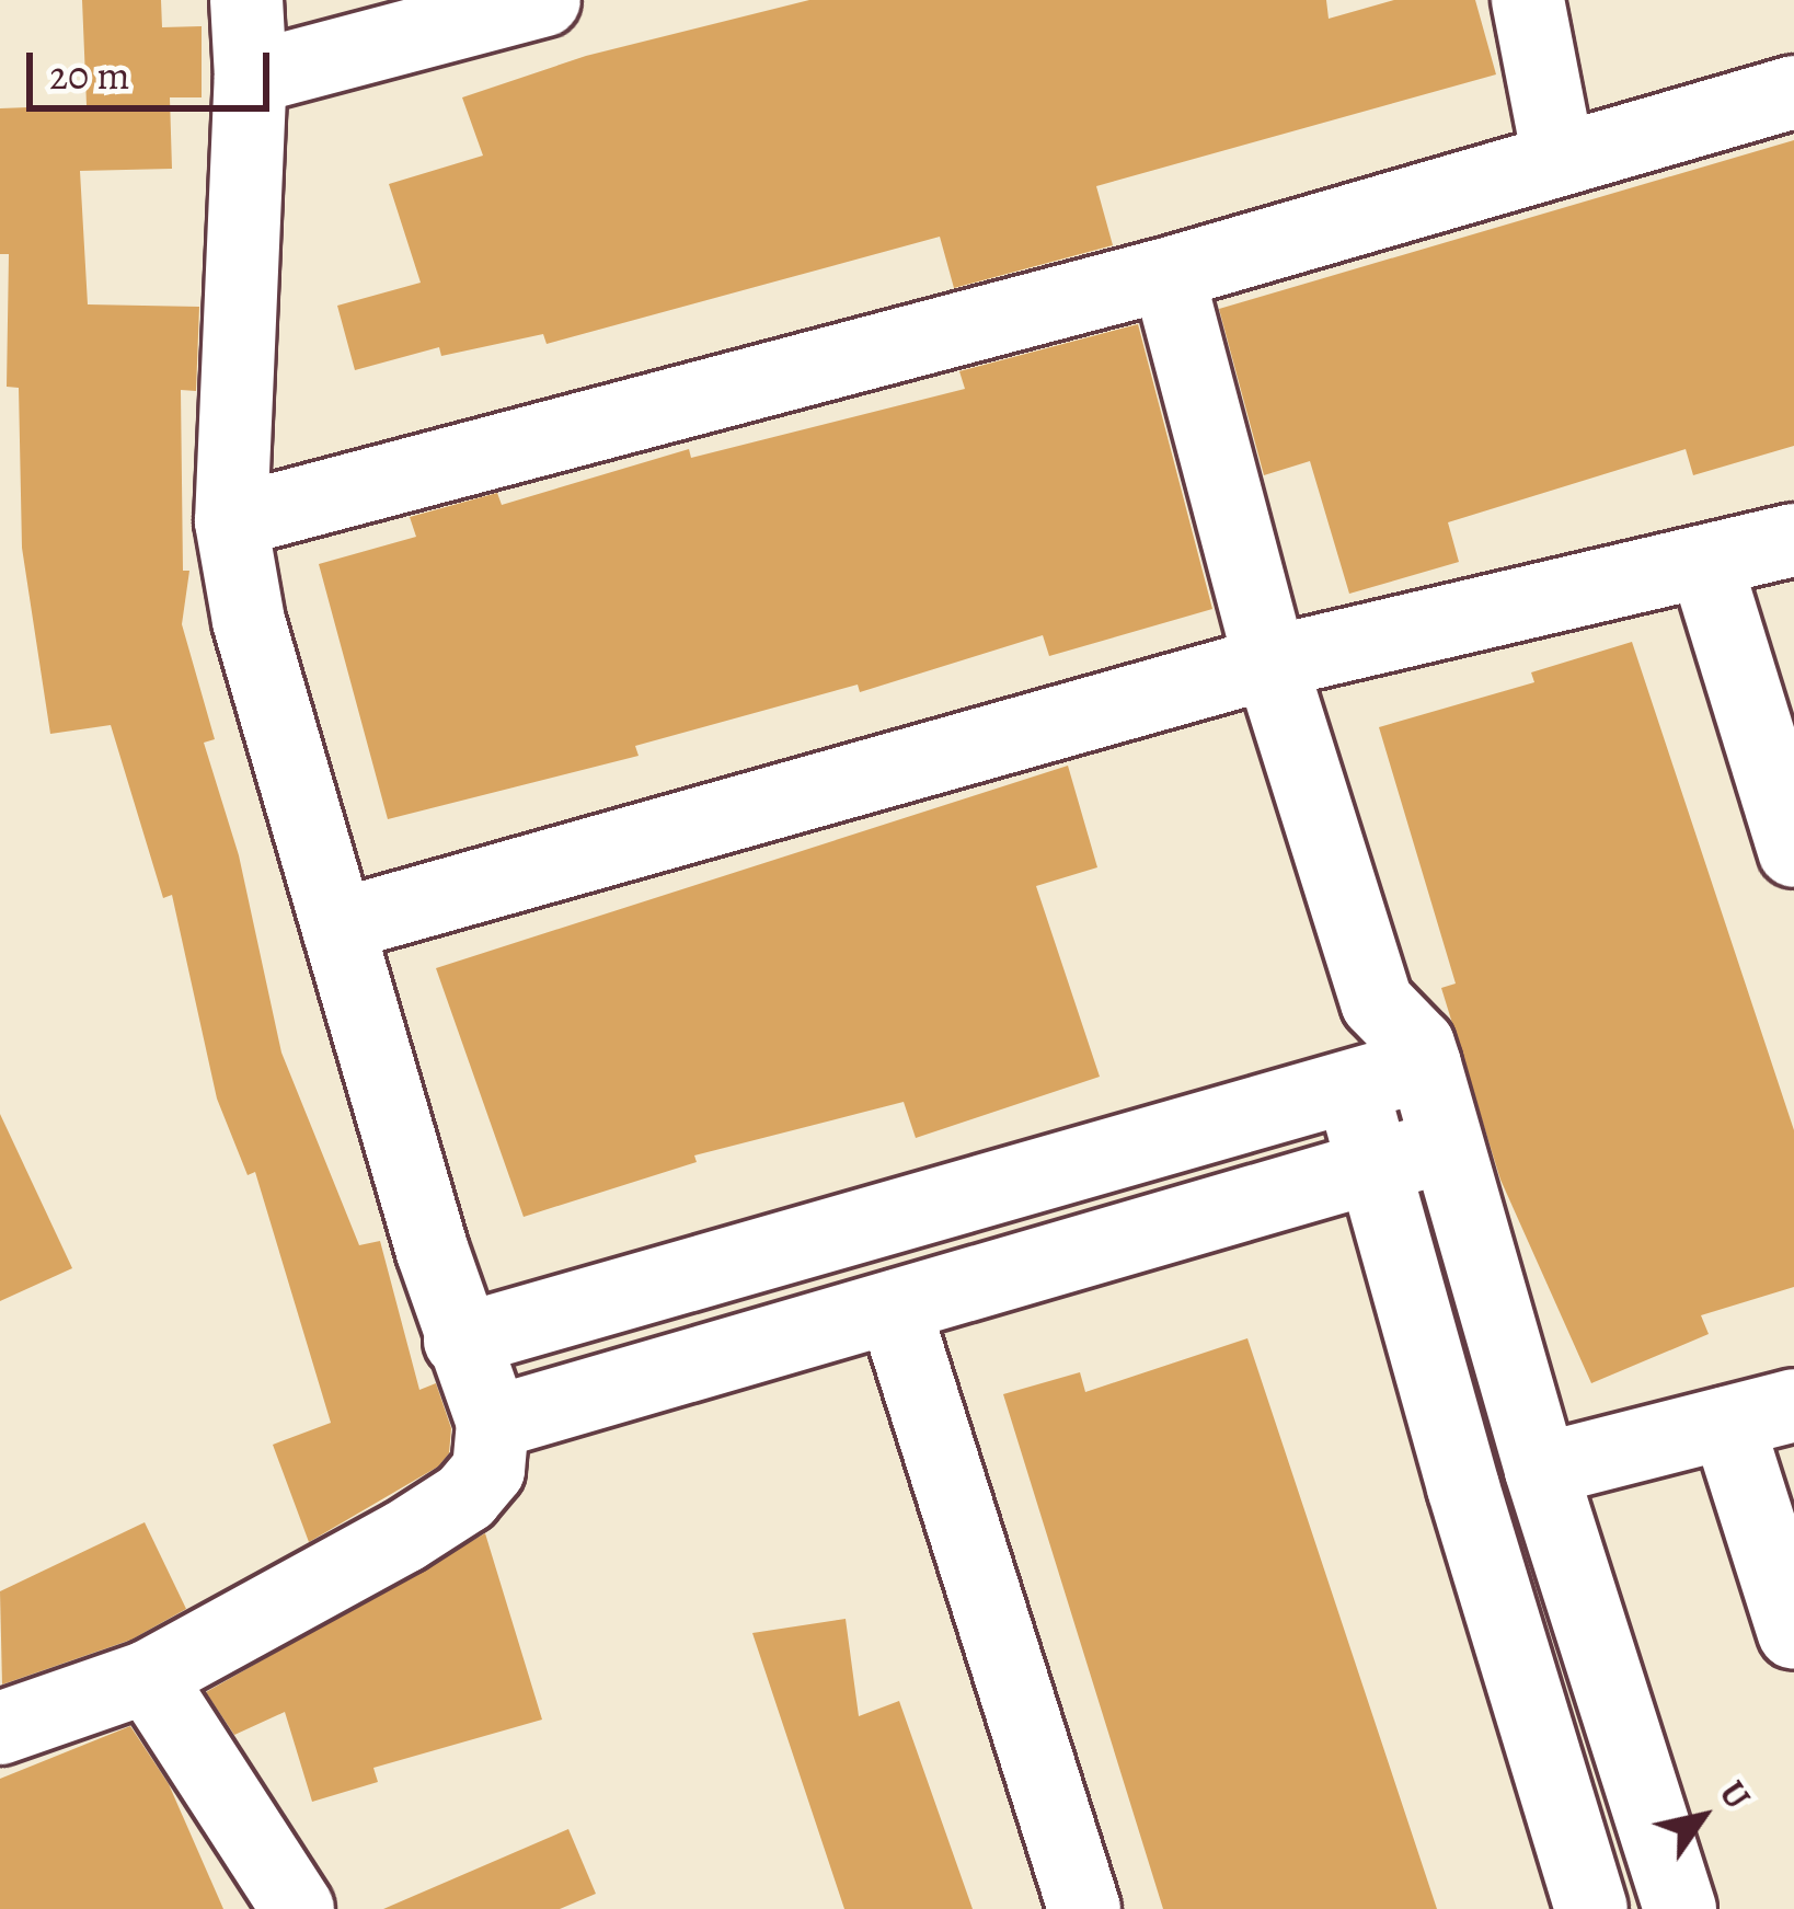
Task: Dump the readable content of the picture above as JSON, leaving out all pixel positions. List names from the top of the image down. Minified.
{"scale_bar":"20 m","north":"top right"}
